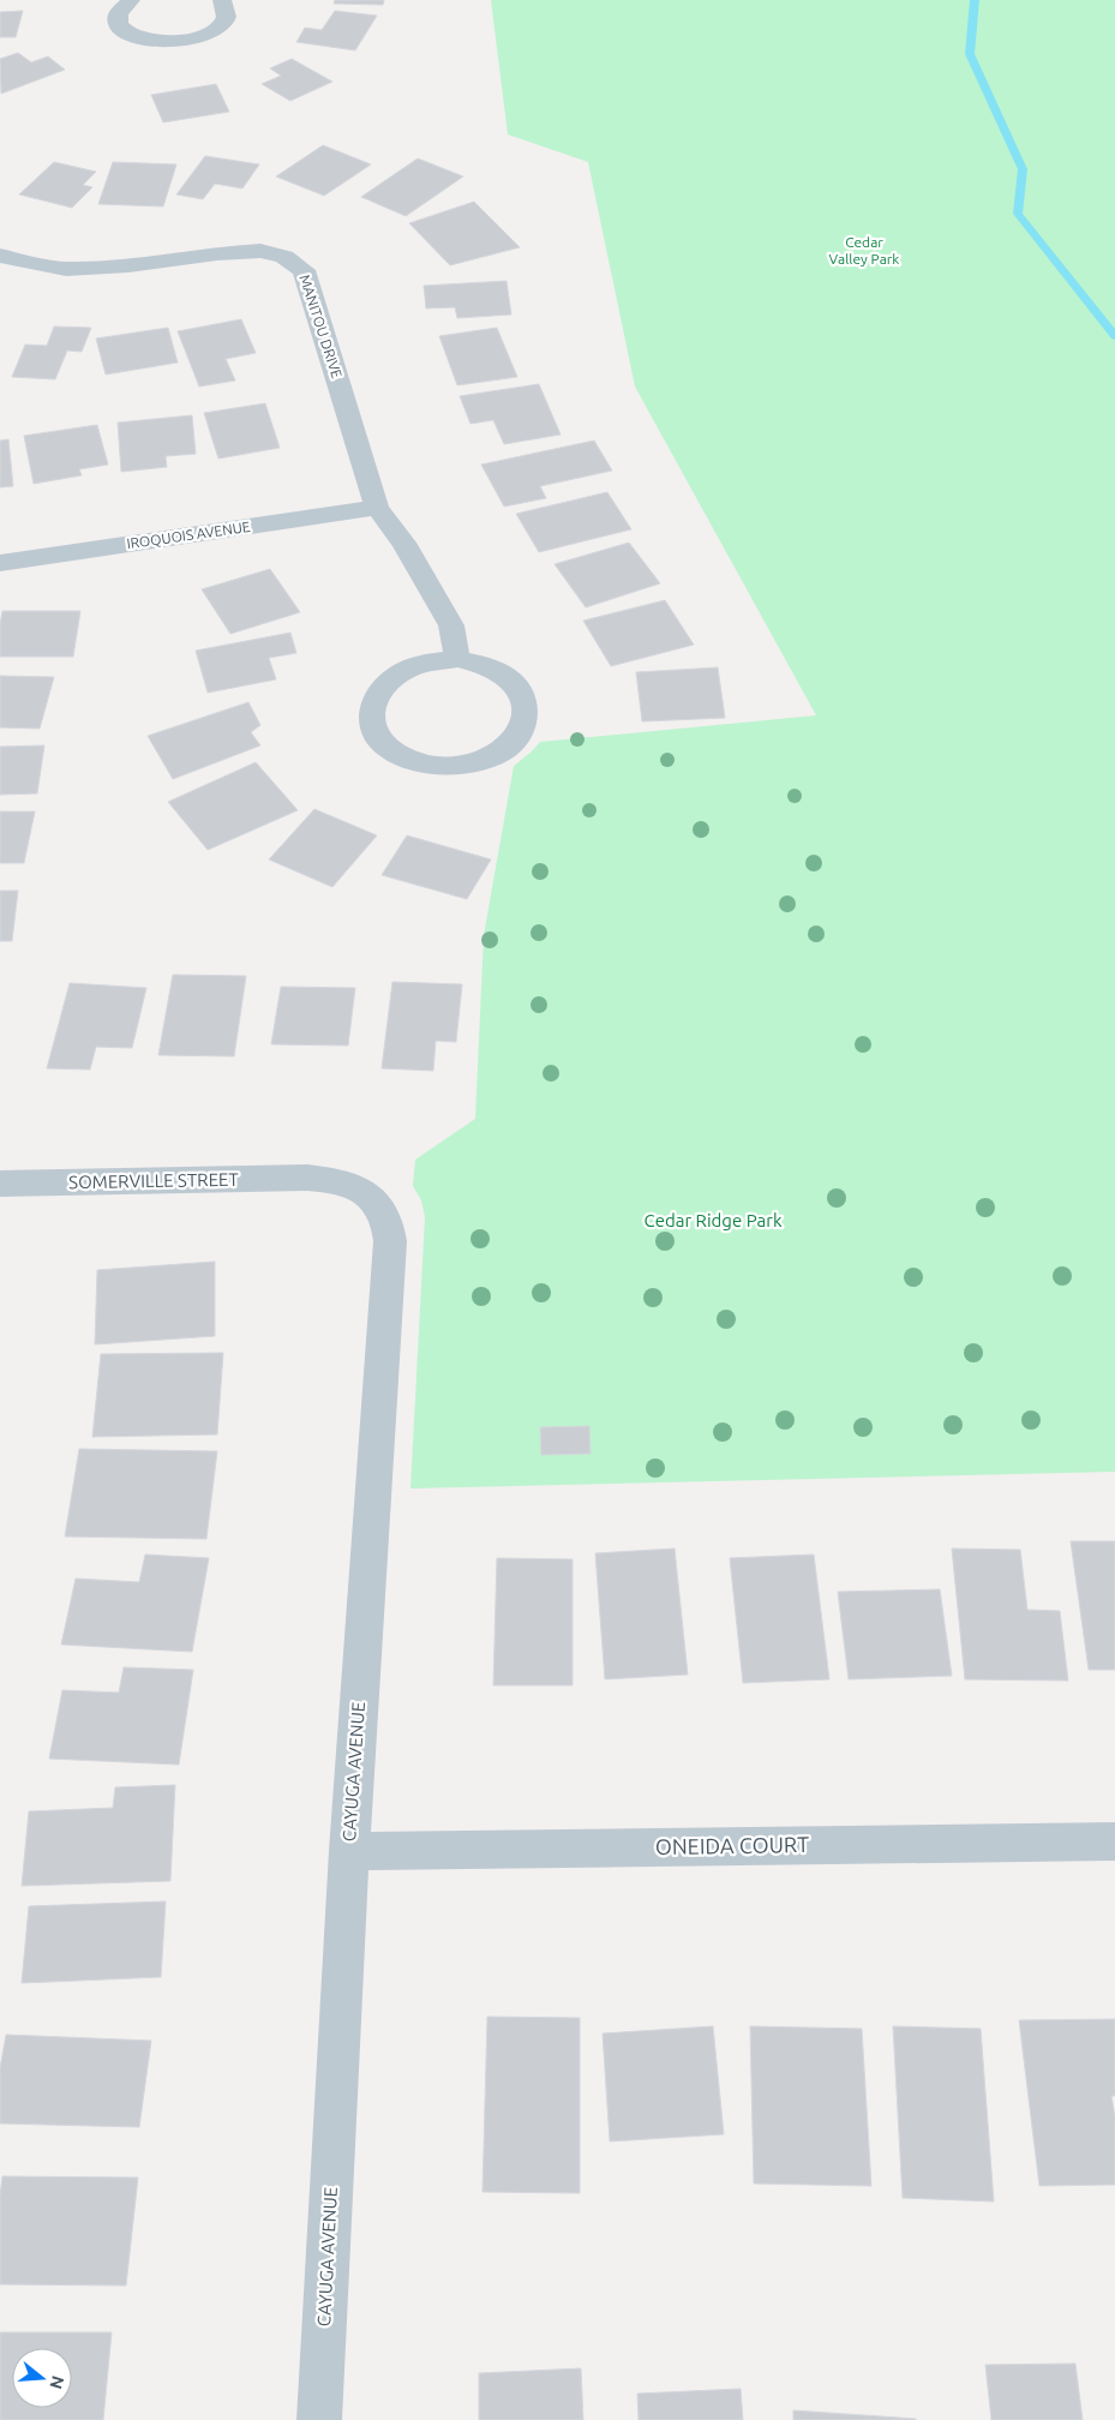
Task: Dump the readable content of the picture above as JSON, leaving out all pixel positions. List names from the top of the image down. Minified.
{"streets":{"street":["MANITOU DRIVE","IROQUOIS AVENUE","SOMERVILLE STREET","CAYUGA AVENUE","ONEIDA COURT"]},"crossings":[["MANITOU DRIVE","IROQUOIS AVENUE"],["SOMERVILLE STREET","CAYUGA AVENUE"],["CAYUGA AVENUE","ONEIDA COURT"]],"parks":["Cedar Valley Park","Cedar Ridge Park"],"north":"right"}
